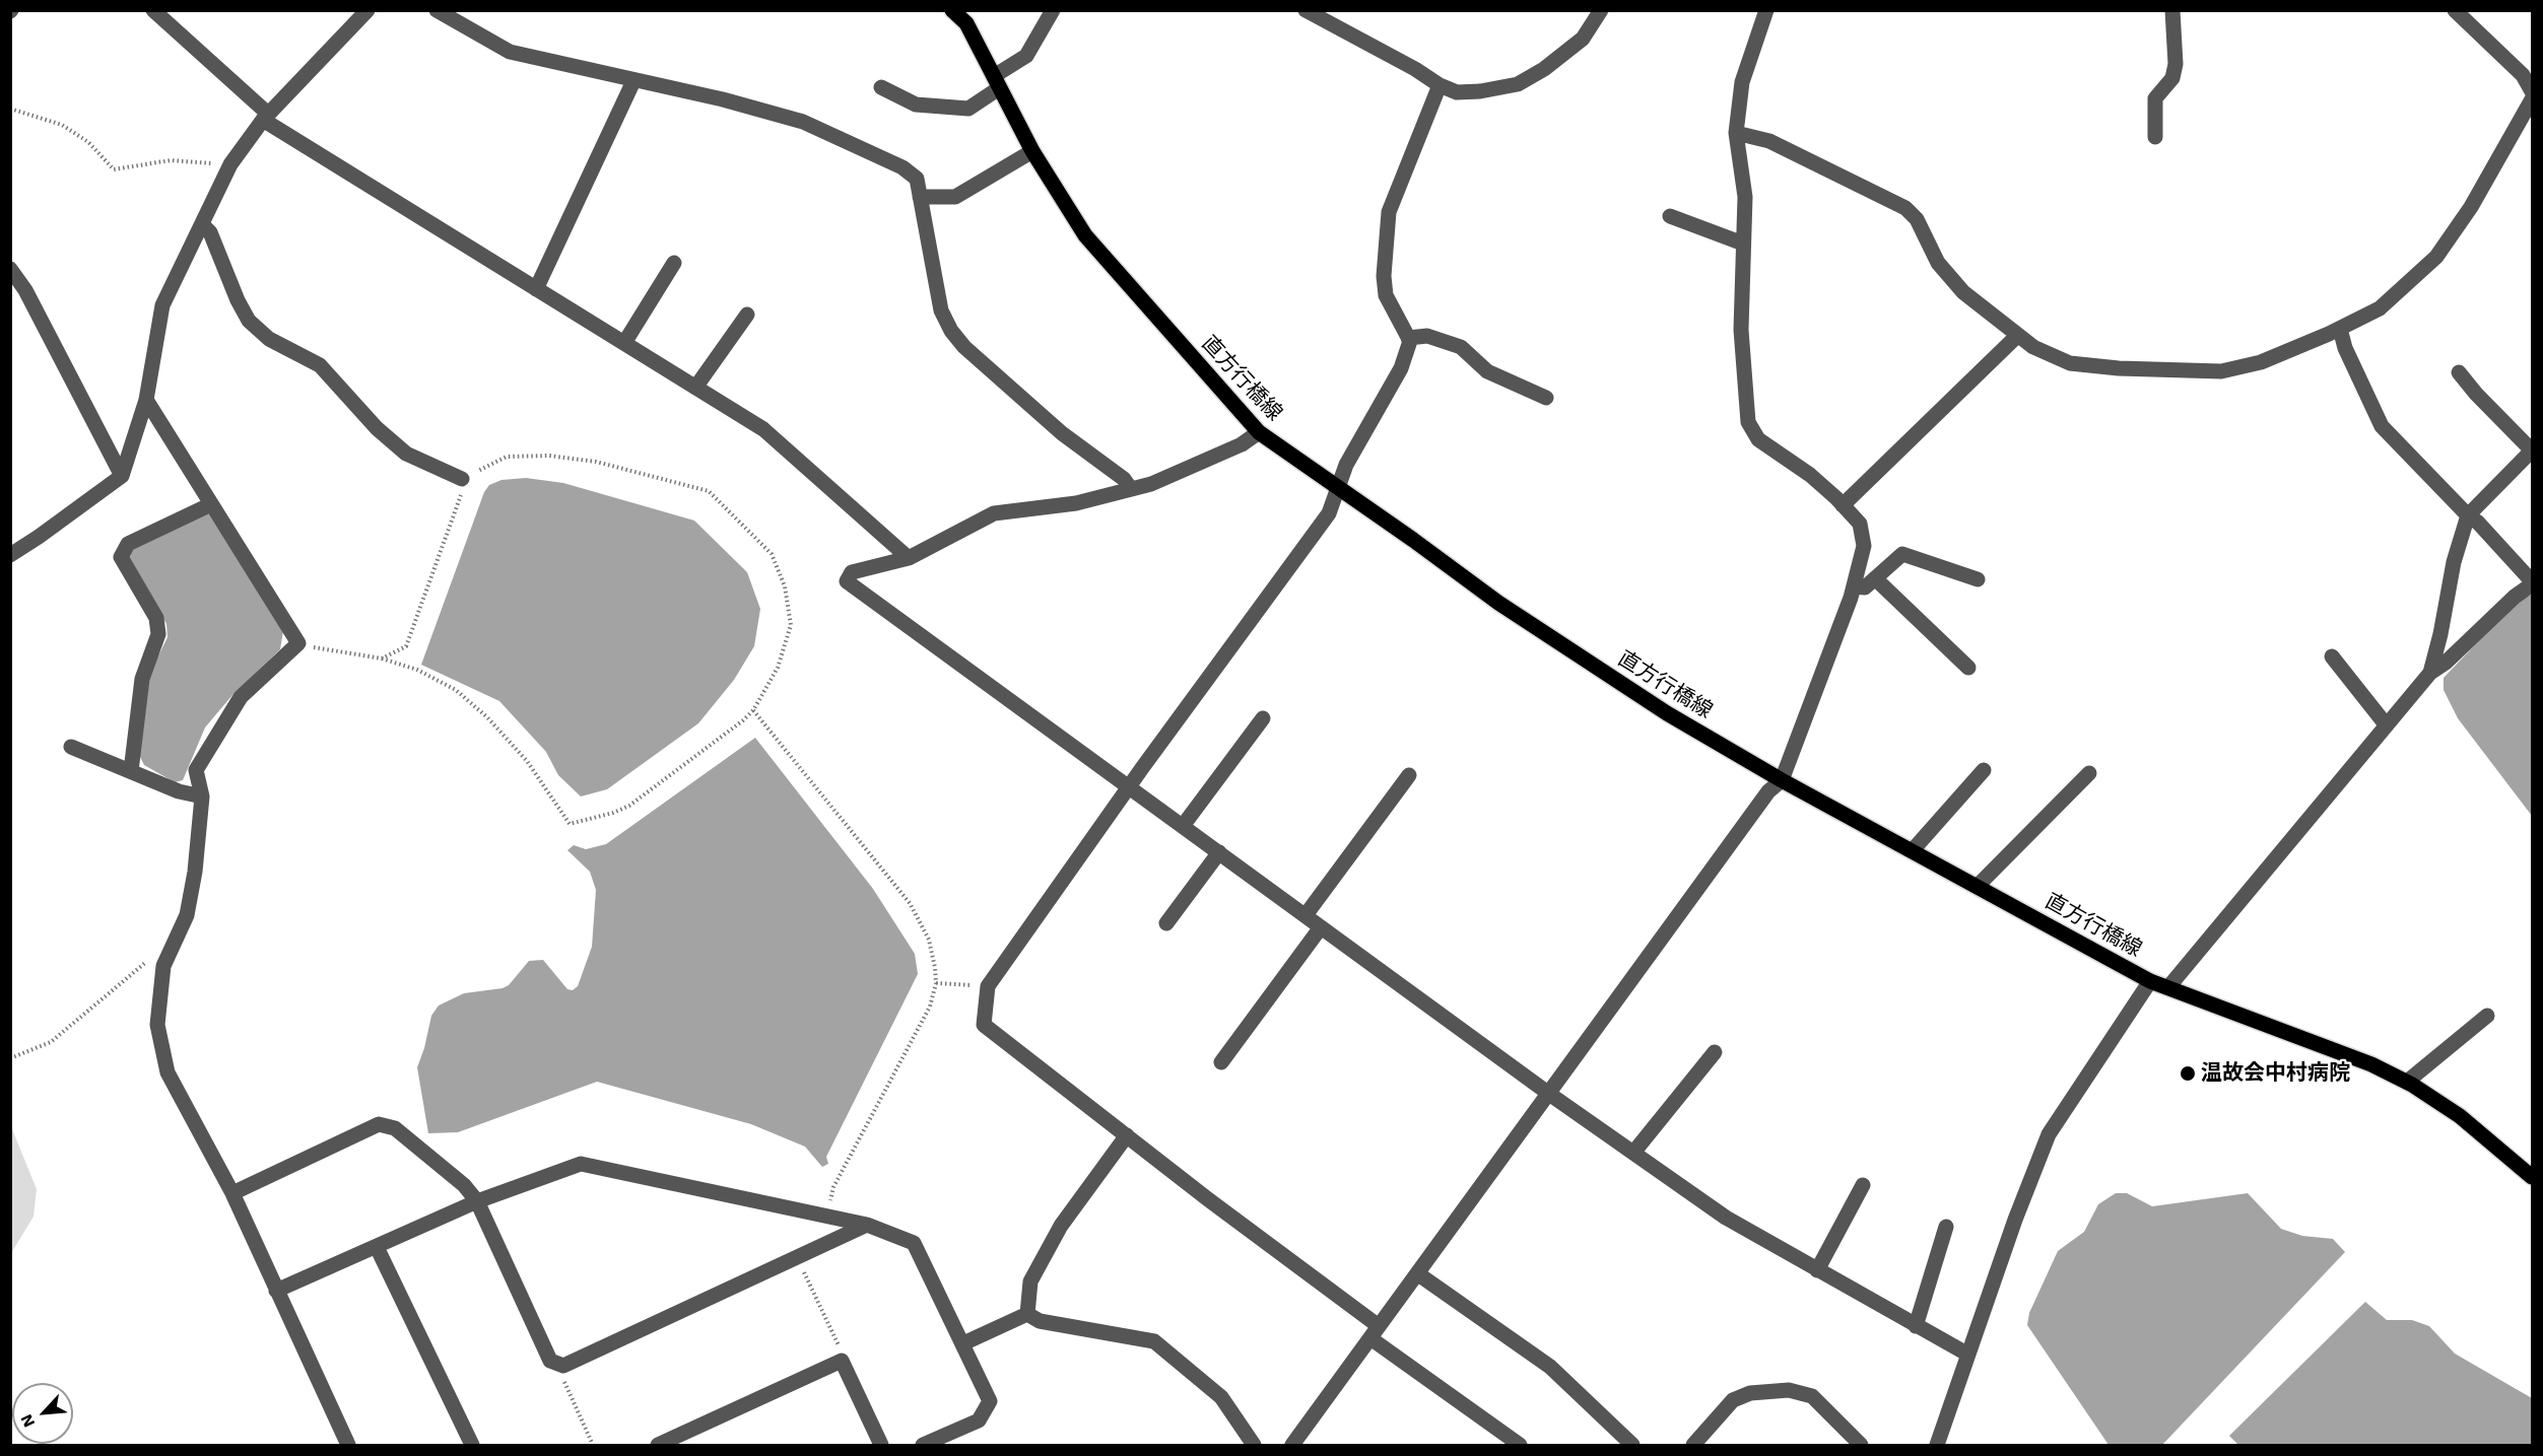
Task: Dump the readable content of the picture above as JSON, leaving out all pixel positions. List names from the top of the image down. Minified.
{"streets":{"main road":["直方行橋線"]},"places":["温故会中村病院"],"north":"bottom left"}
